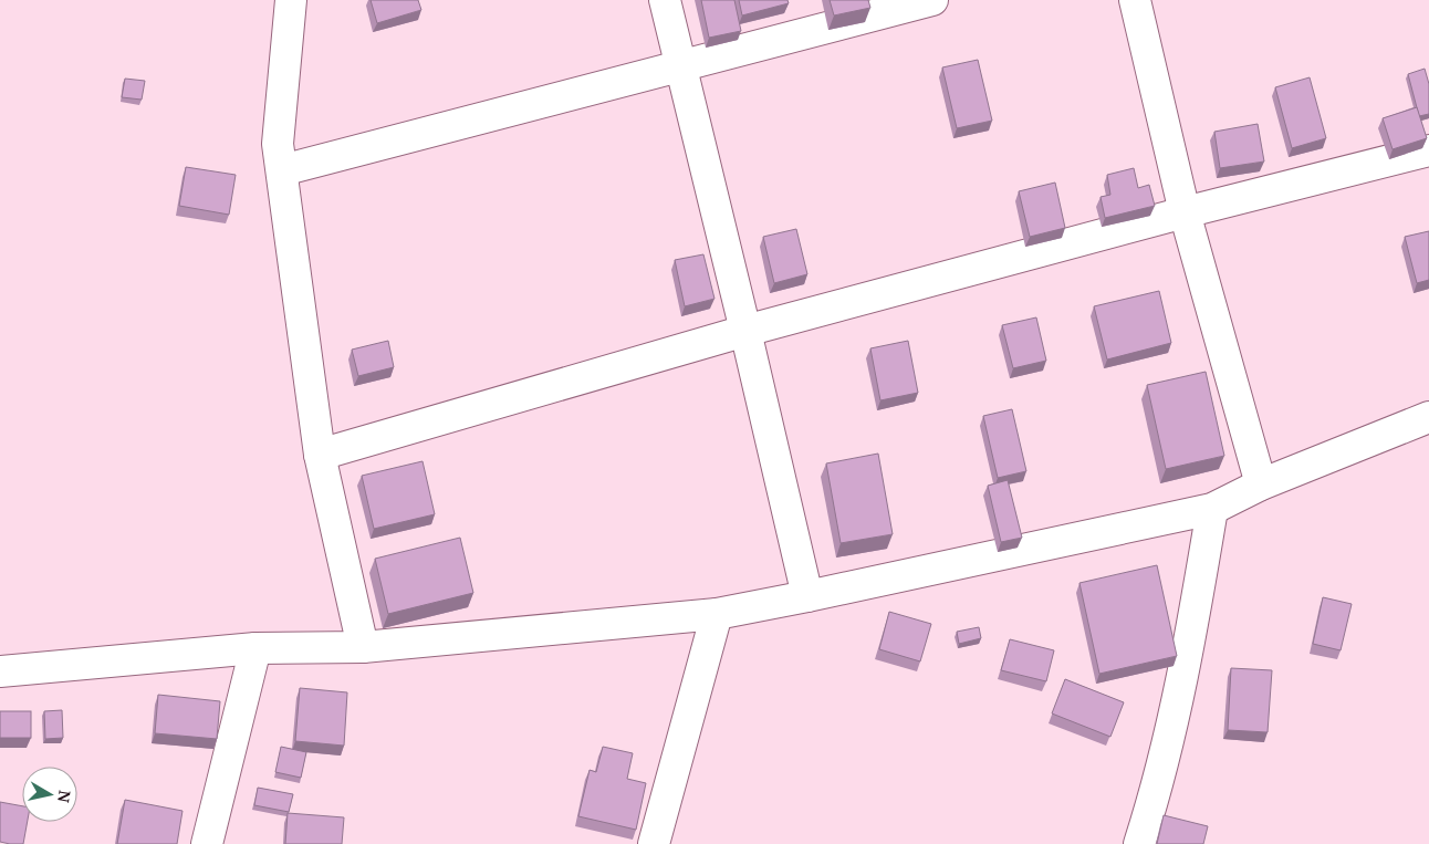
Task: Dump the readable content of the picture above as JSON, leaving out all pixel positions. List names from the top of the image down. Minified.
{"north":"right"}
